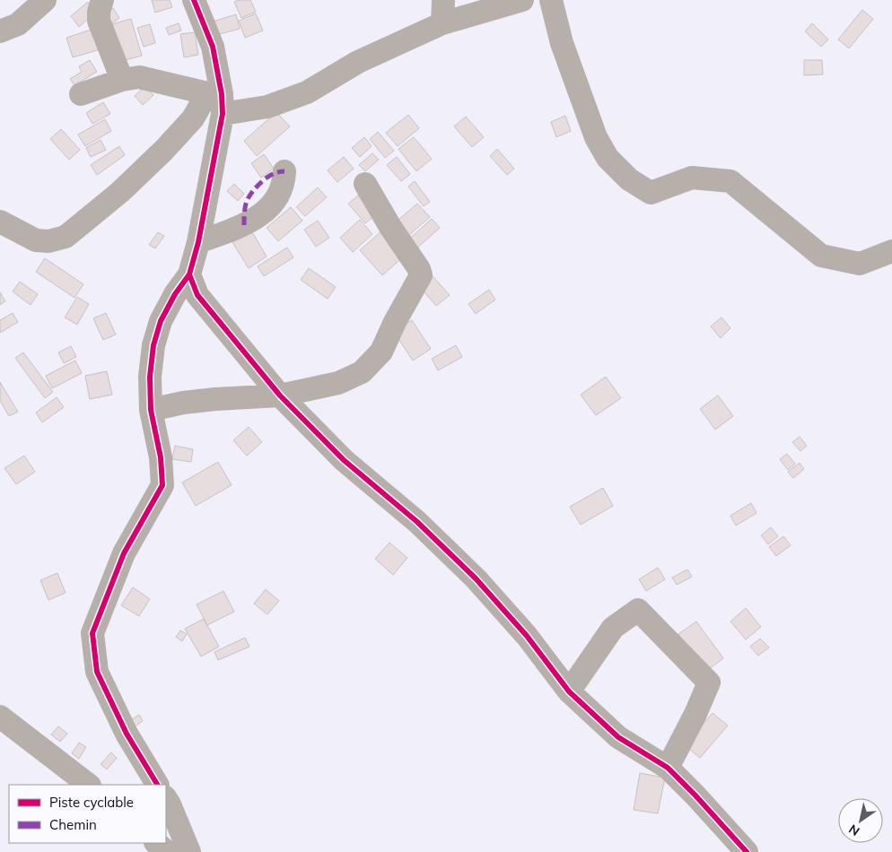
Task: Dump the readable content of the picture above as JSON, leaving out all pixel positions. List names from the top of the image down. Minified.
{"legend":["Piste cyclable","Chemin"],"north":"bottom left"}
